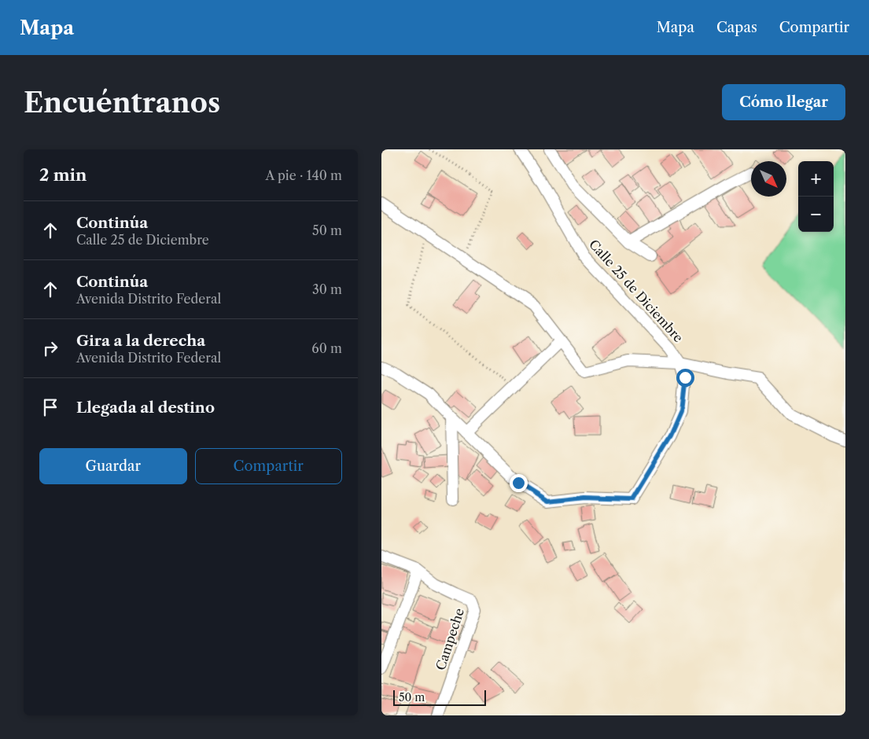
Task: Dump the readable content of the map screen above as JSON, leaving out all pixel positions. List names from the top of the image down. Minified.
{"streets":{"street":["Calle 25 de Diciembre","Campeche"]},"scale_bar":"50 m","north":"bottom right","page":{"header":"Mapa","nav":["Mapa","Capas","Compartir"],"buttons":["Cómo llegar",["Guardar","Compartir"]],"title":"Encuéntranos","heading":["2 min","A pie · 140 m"],"map_buttons":["+","−"],"list":[["Continúa","Calle 25 de Diciembre","50 m"],["Continúa","Avenida Distrito Federal","30 m"],["Gira a la derecha","Avenida Distrito Federal","60 m"],"Llegada al destino"],"scale":"50 m"}}
